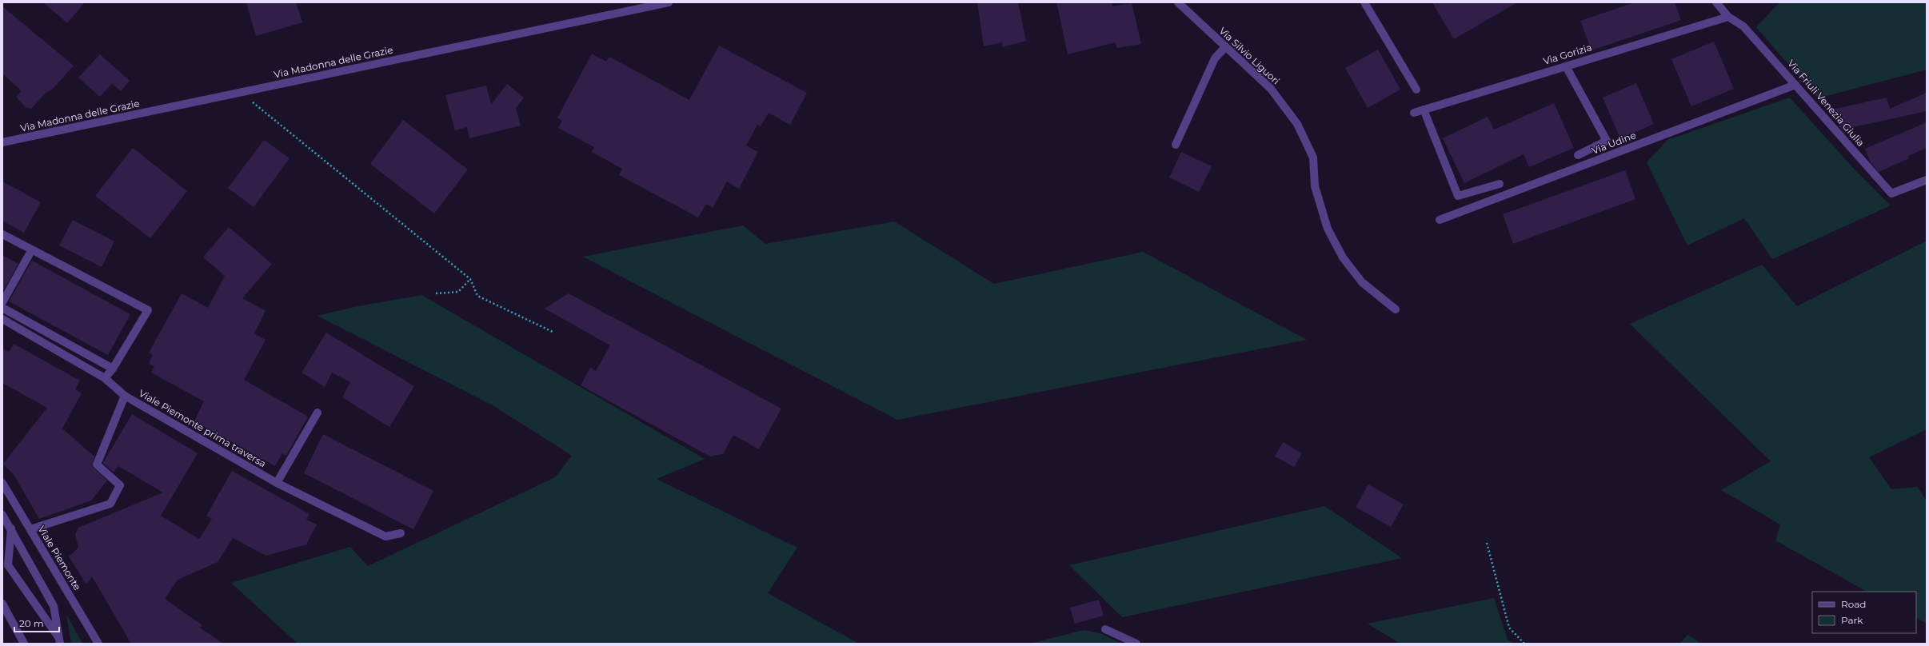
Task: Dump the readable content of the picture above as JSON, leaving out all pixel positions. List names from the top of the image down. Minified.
{"streets":{"street":["Via Gorizia","Via Silvio Liguori","Via Madonna delle Grazie","Via Friuli Venezia Giulia","Via Udine","Viale Piemonte prima traversa","Viale Piemonte"]},"crossings":[["Via Gorizia","Via Friuli Venezia Giulia"],["Via Friuli Venezia Giulia","Via Udine"]],"legend":["Road","Park"],"scale_bar":"20 m"}
